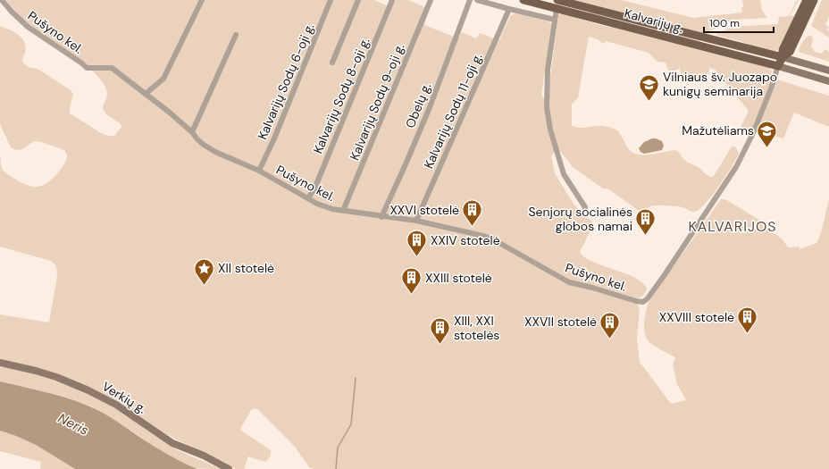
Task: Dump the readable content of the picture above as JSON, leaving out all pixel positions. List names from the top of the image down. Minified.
{"streets":{"main road":["Kalvarijų g.","Verkių g."],"street":["Pušyno kel.","Kalvarijų Sodų 6-oji g.","Kalvarijų Sodų 8-oji g.","Kalvarijų Sodų 9-oji g.","Obelų g.","Kalvarijų Sodų 11-oji g."]},"crossings":[["Kalvarijų g.","Pušyno kel."],["Pušyno kel.","Kalvarijų Sodų 6-oji g."],["Pušyno kel.","Kalvarijų Sodų 8-oji g."],["Pušyno kel.","Kalvarijų Sodų 9-oji g."],["Pušyno kel.","Obelų g."],["Pušyno kel.","Kalvarijų Sodų 11-oji g."]],"districts":["KALVARIJOS"],"water":["Neris"],"places":{"school or university":["Vilniaus šv. Juozapo kunigų seminarija","Mažutėliams"],"building":["XXVI stotelė","Senjorų socialinės globos namai","XXIV stotelė","XXIII stotelė","XXVIII stotelė","XXVII stotelė","XIII, XXI stotelės"],"place":["XII stotelė"]},"scale_bar":"100 m"}
